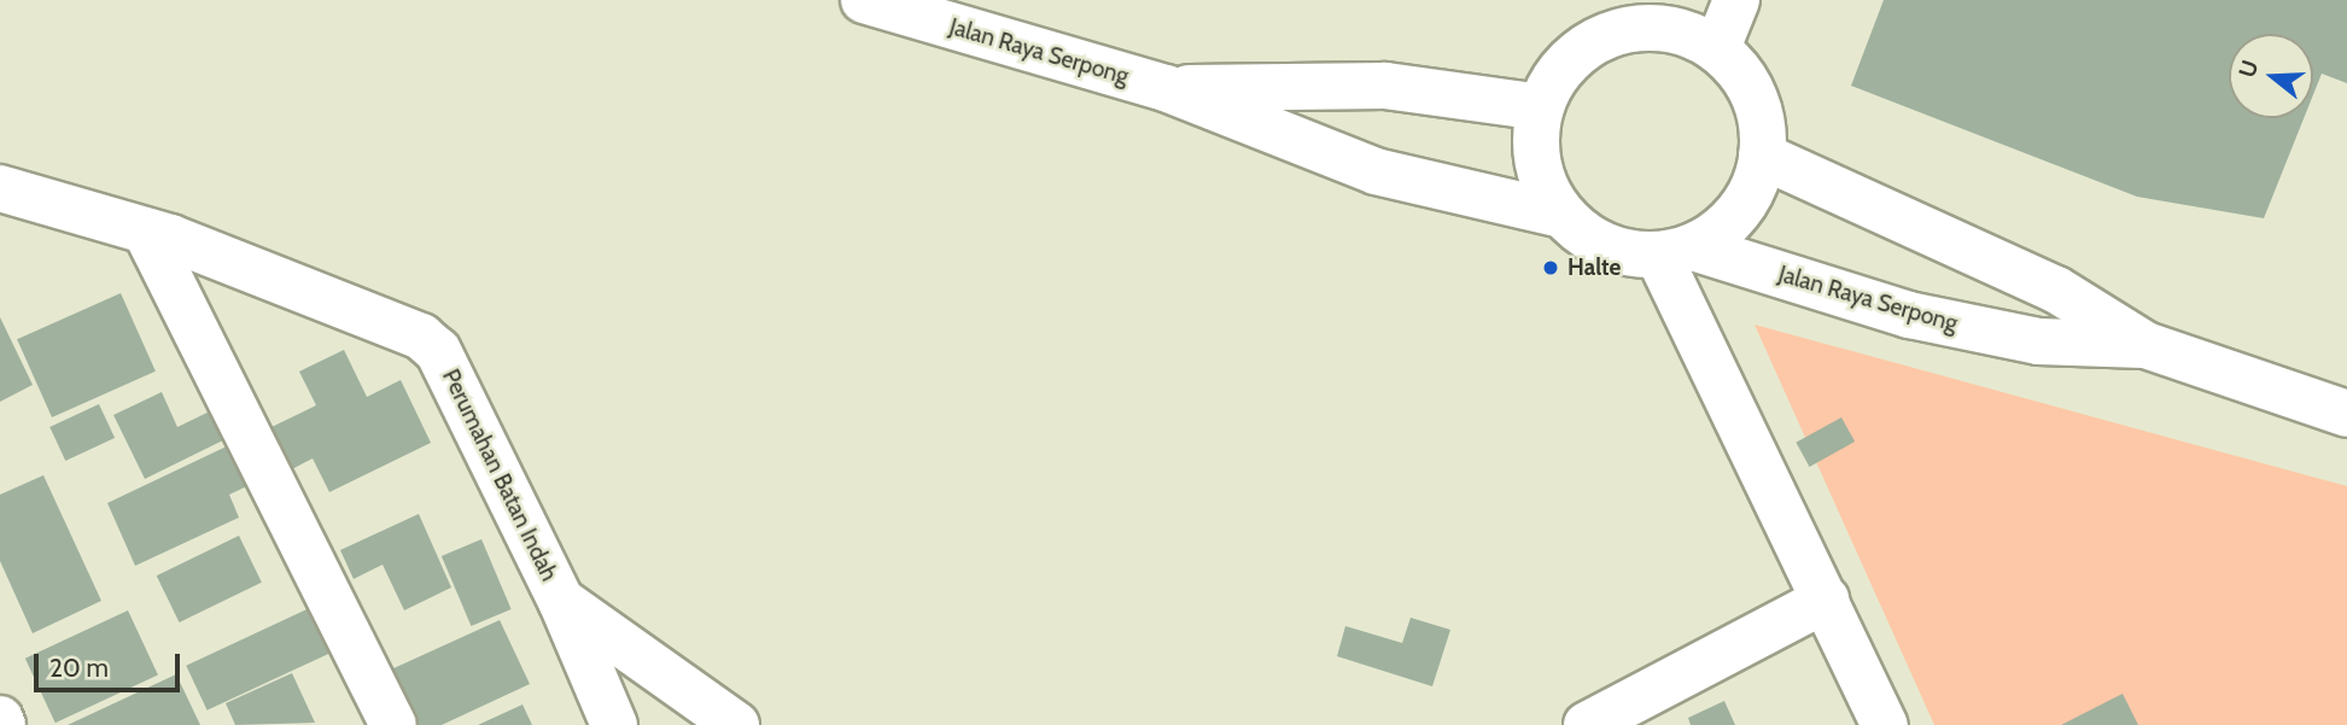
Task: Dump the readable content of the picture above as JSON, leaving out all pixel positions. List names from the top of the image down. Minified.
{"streets":{"main road":["Jalan Raya Serpong","Perumahan Batan Indah"]},"places":["Halte"],"scale_bar":"20 m","north":"left"}
